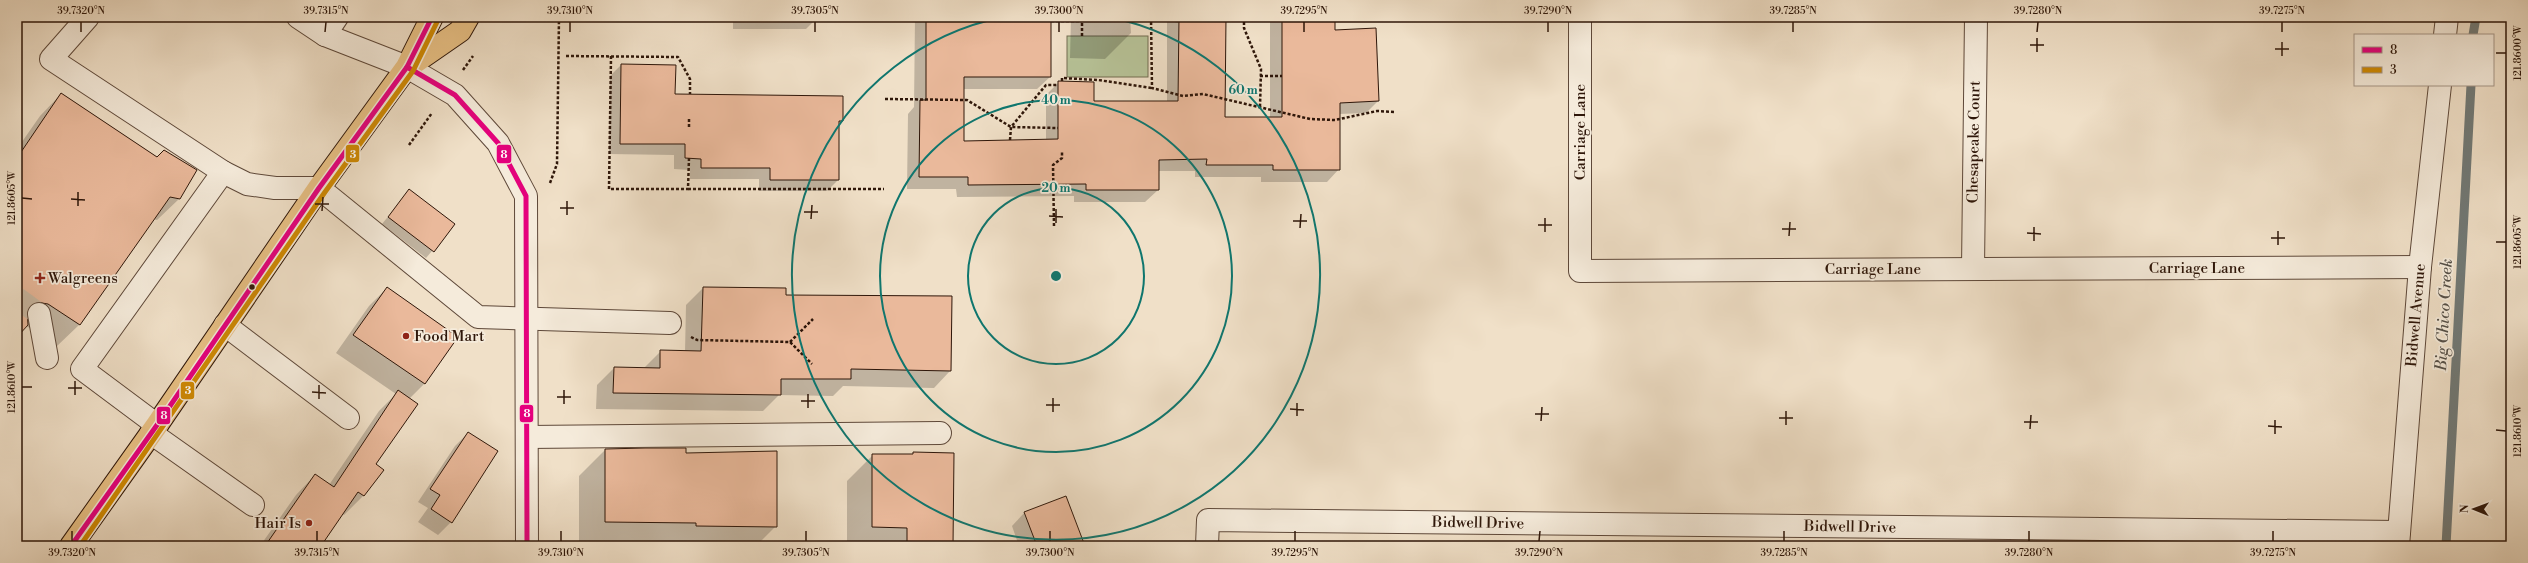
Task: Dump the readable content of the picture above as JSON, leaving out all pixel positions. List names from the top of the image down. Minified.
{"streets":{"street":["Carriage Lane","Chesapeake Court","Bidwell Avenue","Bidwell Drive"]},"crossings":[["Carriage Lane","Chesapeake Court"],["Carriage Lane","Bidwell Avenue"],["Bidwell Avenue","Bidwell Drive"]],"water":["Big Chico Creek"],"places":{"health":["Walgreens"],"other":["Food Mart","Hair Is"]},"lines":["transit line 8","transit line 3"],"legend":["8","3"],"north":"left","coordinates":["39.7320°N","39.7315°N","39.7310°N","39.7305°N","39.7300°N","39.7295°N","39.7290°N","39.7285°N","39.7280°N","39.7275°N","121.8600°W","121.8605°W","121.8610°W"],"rings":["60 m","40 m","20 m"]}
